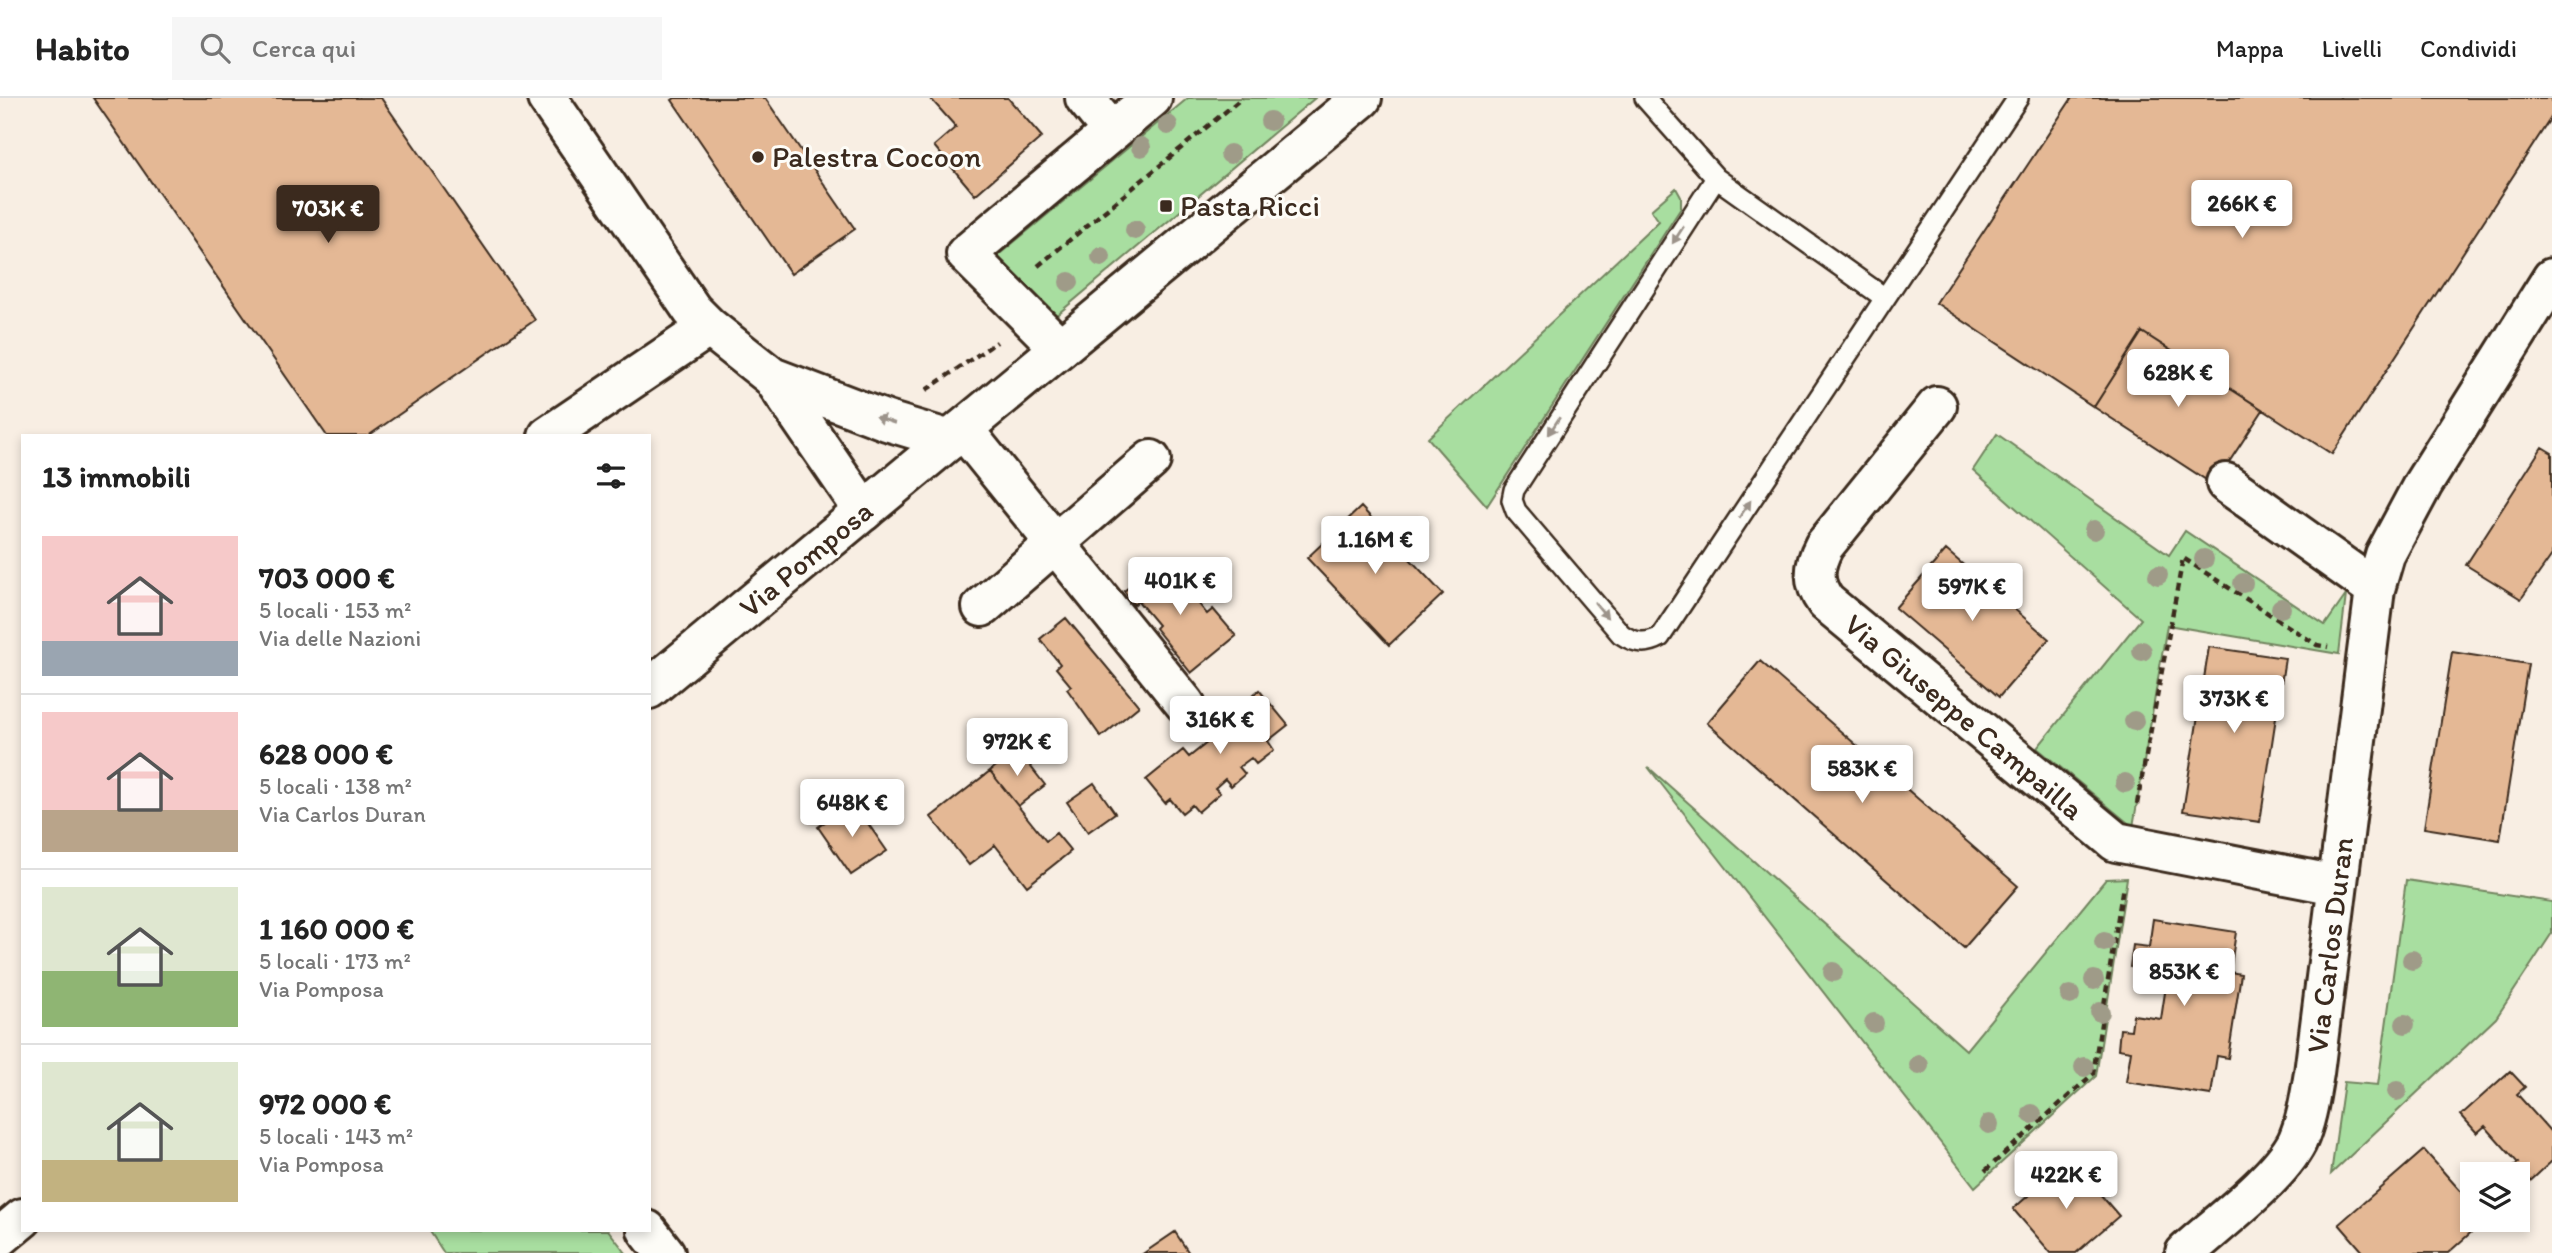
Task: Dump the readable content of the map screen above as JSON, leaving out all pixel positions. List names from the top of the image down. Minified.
{"streets":{"street":["Via Pomposa","Via Giuseppe Campailla","Via Carlos Duran"]},"crossings":[["Via Giuseppe Campailla","Via Carlos Duran"]],"places":{"other":["Palestra Cocoon"],"transit":["Pasta Ricci"]},"page":{"header":"Habito","search":"Cerca qui","nav":["Mappa","Livelli","Condividi"],"price":["266K €","703K €","628K €","1.16M €","401K €","597K €","373K €","316K €","972K €","583K €","648K €","853K €","422K €"],"heading":"13 immobili","list":[{"name":"703 000 €","note":"5 locali · 153 m² · Via delle Nazioni"},{"name":"628 000 €","note":"5 locali · 138 m² · Via Carlos Duran"},{"name":"1 160 000 €","note":"5 locali · 173 m² · Via Pomposa"},{"name":"972 000 €","note":"5 locali · 143 m² · Via Pomposa"}]}}
